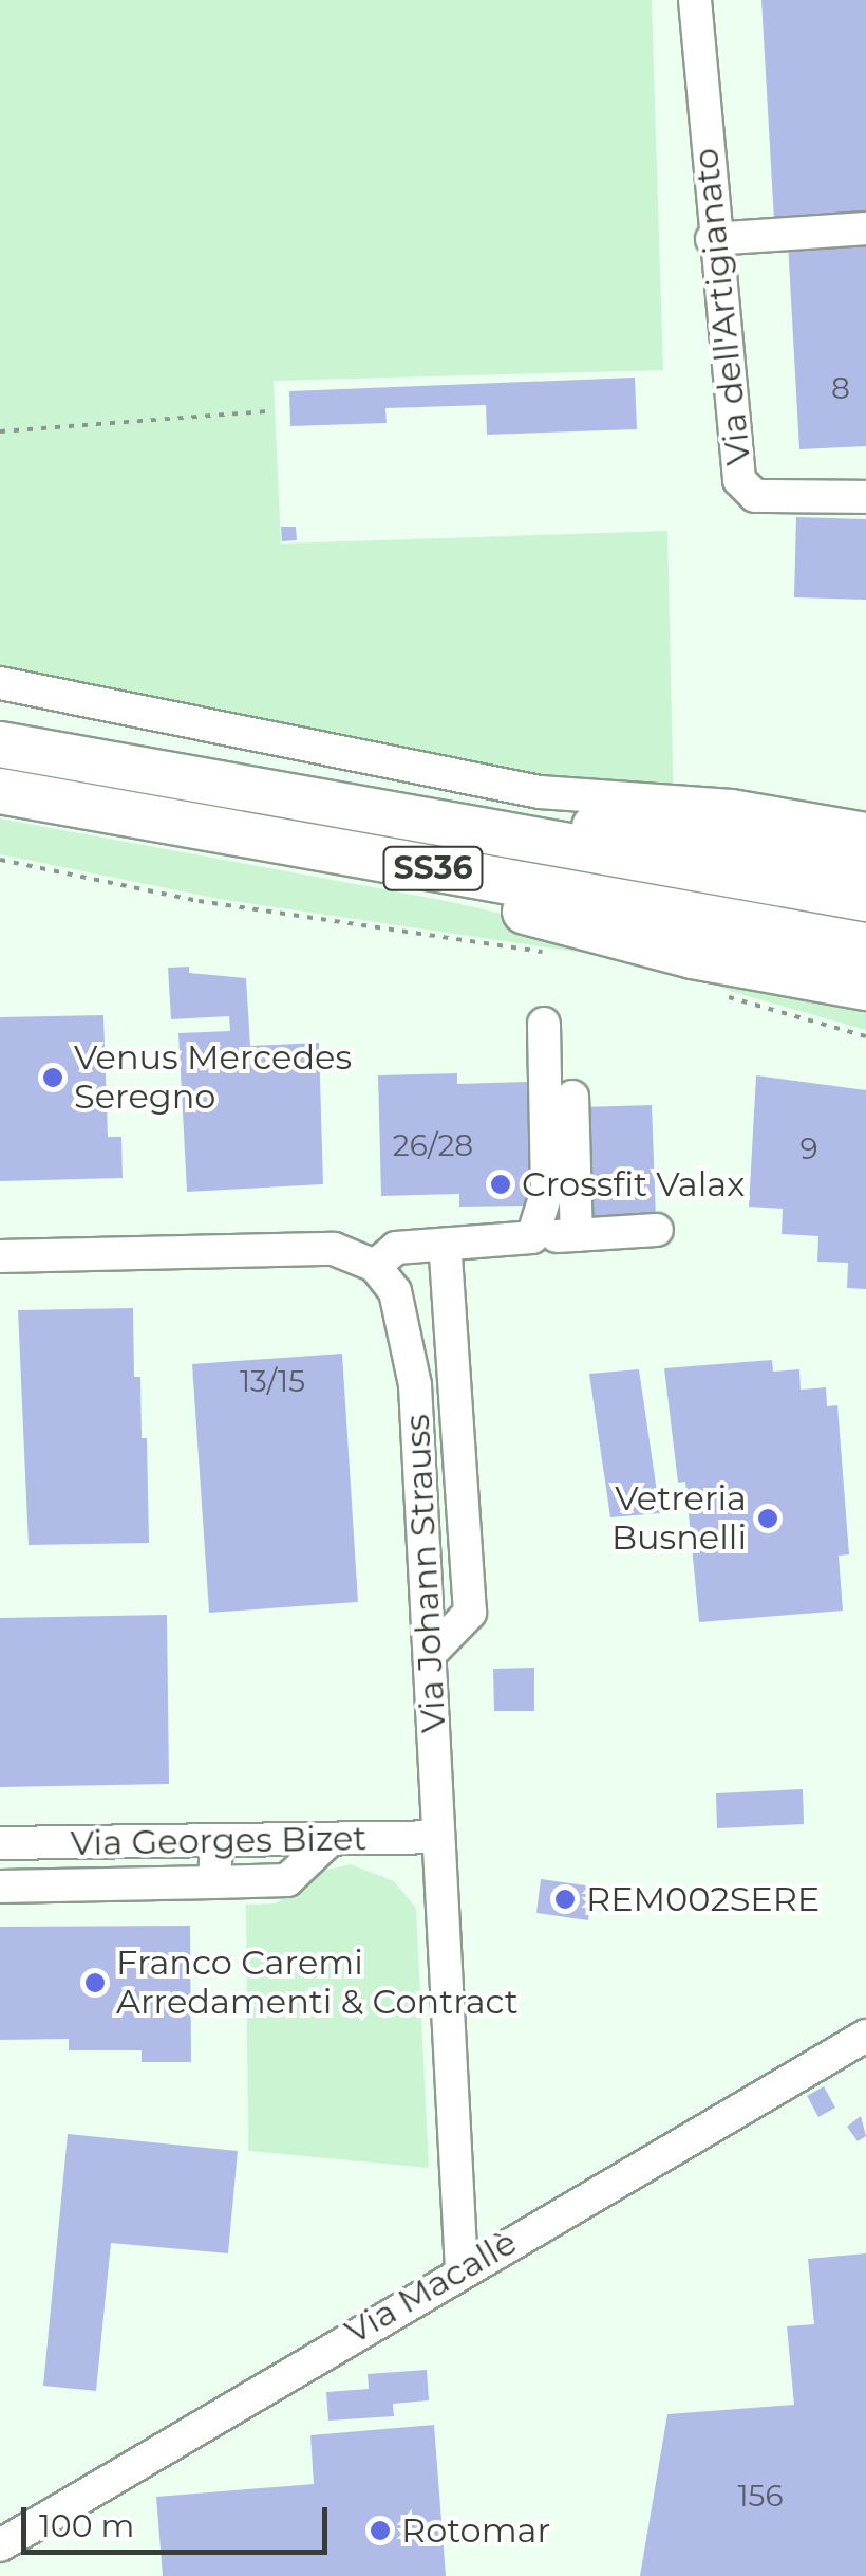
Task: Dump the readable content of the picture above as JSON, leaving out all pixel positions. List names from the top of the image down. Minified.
{"streets":{"highway":["SS36"],"street":["Via dell'Artigianato","Via Johann Strauss","Via Georges Bizet","Via Macallè"]},"crossings":[["Via Johann Strauss","Via Georges Bizet"],["Via Johann Strauss","Via Macallè"]],"places":["Venus Mercedes Seregno","Crossfit Valax","Vetreria Busnelli","REM002SERE","Franco Caremi Arredamenti & Contract","Rotomar"],"house_numbers":["8","26/28","9","13/15","156"],"scale_bar":"100 m"}
